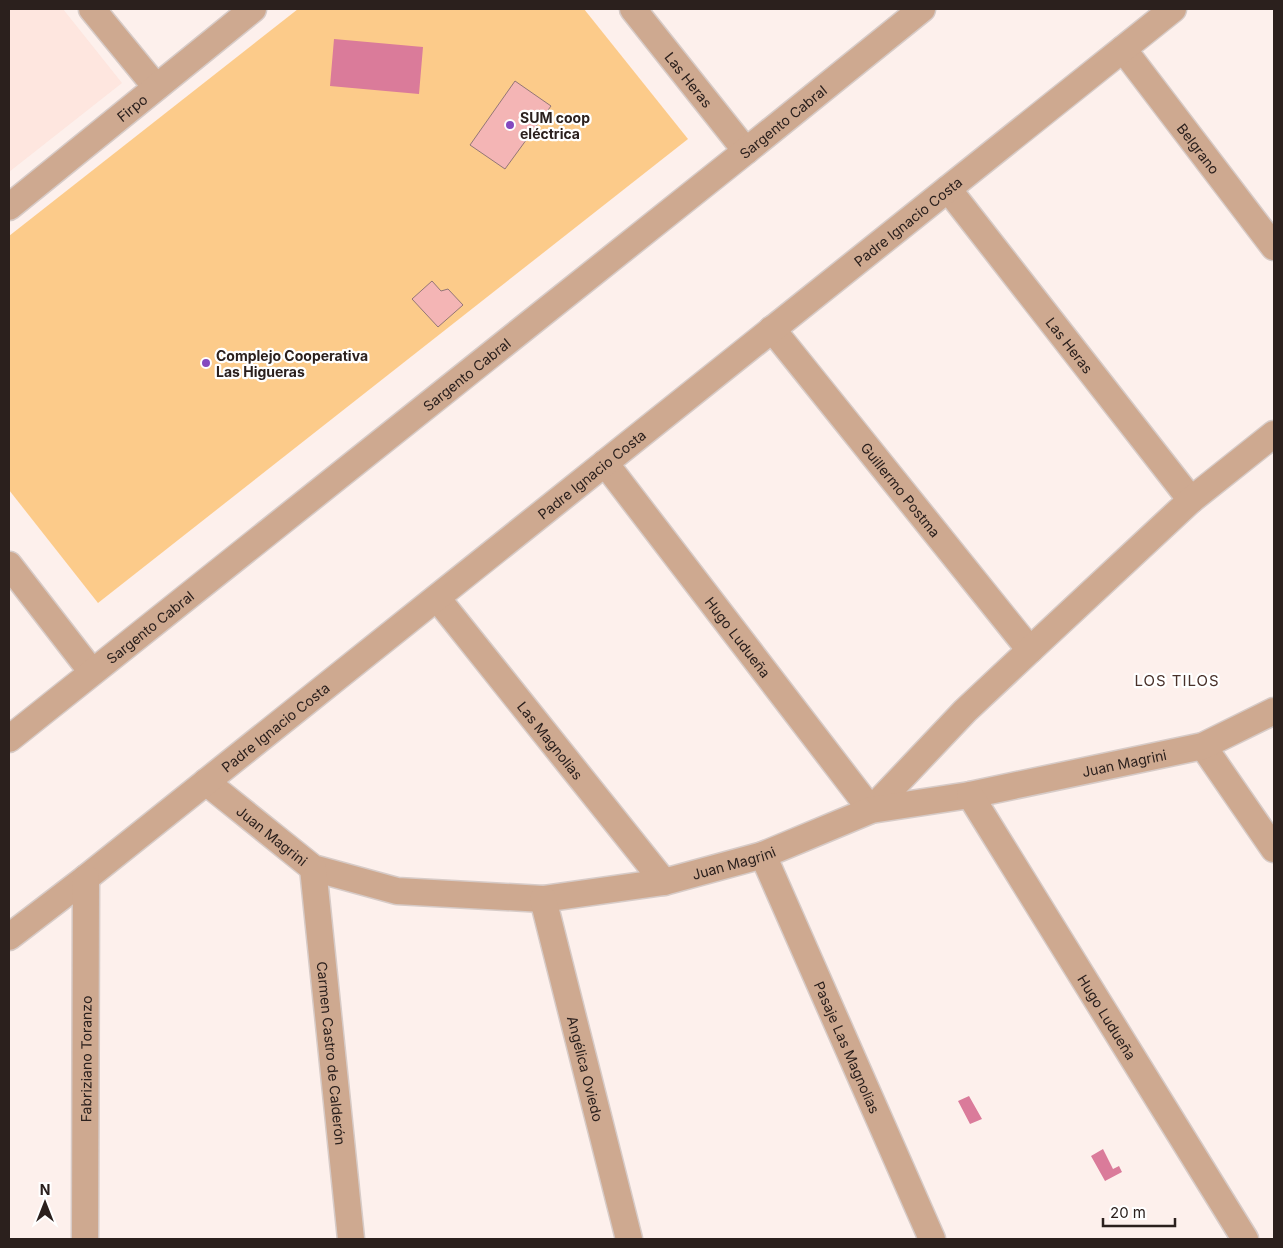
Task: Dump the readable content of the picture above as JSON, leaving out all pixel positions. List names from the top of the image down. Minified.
{"streets":{"street":["Las Heras","Firpo","Sargento Cabral","Belgrano","Padre Ignacio Costa","Guillermo Postma","Hugo Ludueña","Las Magnolias","Juan Magrini","Pasaje Las Magnolias","Carmen Castro de Calderón","Fabriziano Toranzo","Angélica Oviedo"]},"crossings":[["Las Heras","Sargento Cabral"],["Las Heras","Padre Ignacio Costa"],["Belgrano","Padre Ignacio Costa"],["Padre Ignacio Costa","Guillermo Postma"],["Padre Ignacio Costa","Hugo Ludueña"],["Padre Ignacio Costa","Las Magnolias"],["Padre Ignacio Costa","Juan Magrini"],["Padre Ignacio Costa","Fabriziano Toranzo"],["Hugo Ludueña","Juan Magrini"],["Las Magnolias","Juan Magrini"],["Juan Magrini","Pasaje Las Magnolias"],["Juan Magrini","Carmen Castro de Calderón"],["Juan Magrini","Angélica Oviedo"]],"districts":["LOS TILOS"],"places":["SUM coop eléctrica","Complejo Cooperativa Las Higueras"],"scale_bar":"20 m","north":"top"}
